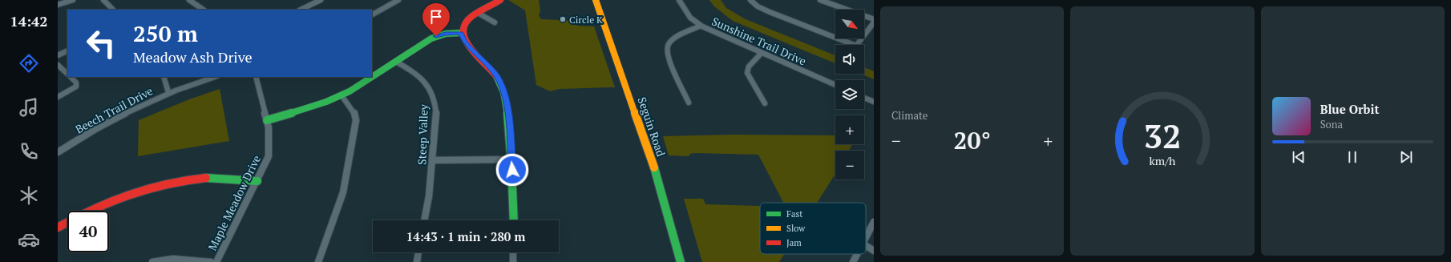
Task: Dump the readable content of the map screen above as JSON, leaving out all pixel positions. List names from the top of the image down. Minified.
{"streets":{"street":["Sunshine Trail Drive","Beech Trail Drive","Seguin Road","Steep Valley","Maple Meadow Drive"]},"places":["Circle K"],"legend":["Fast","Slow","Jam"],"north":"bottom right","page":{"tabs":"14:42","tile":"Climate","map_buttons":["+","−"],"turn":["250 m","Meadow Ash Drive"],"song":["Blue Orbit","Sona"],"heat":["−","20°","+"],"limit":"40","trip":"14:43 · 1 min · 280 m","gauge":["32","km/h"]}}
